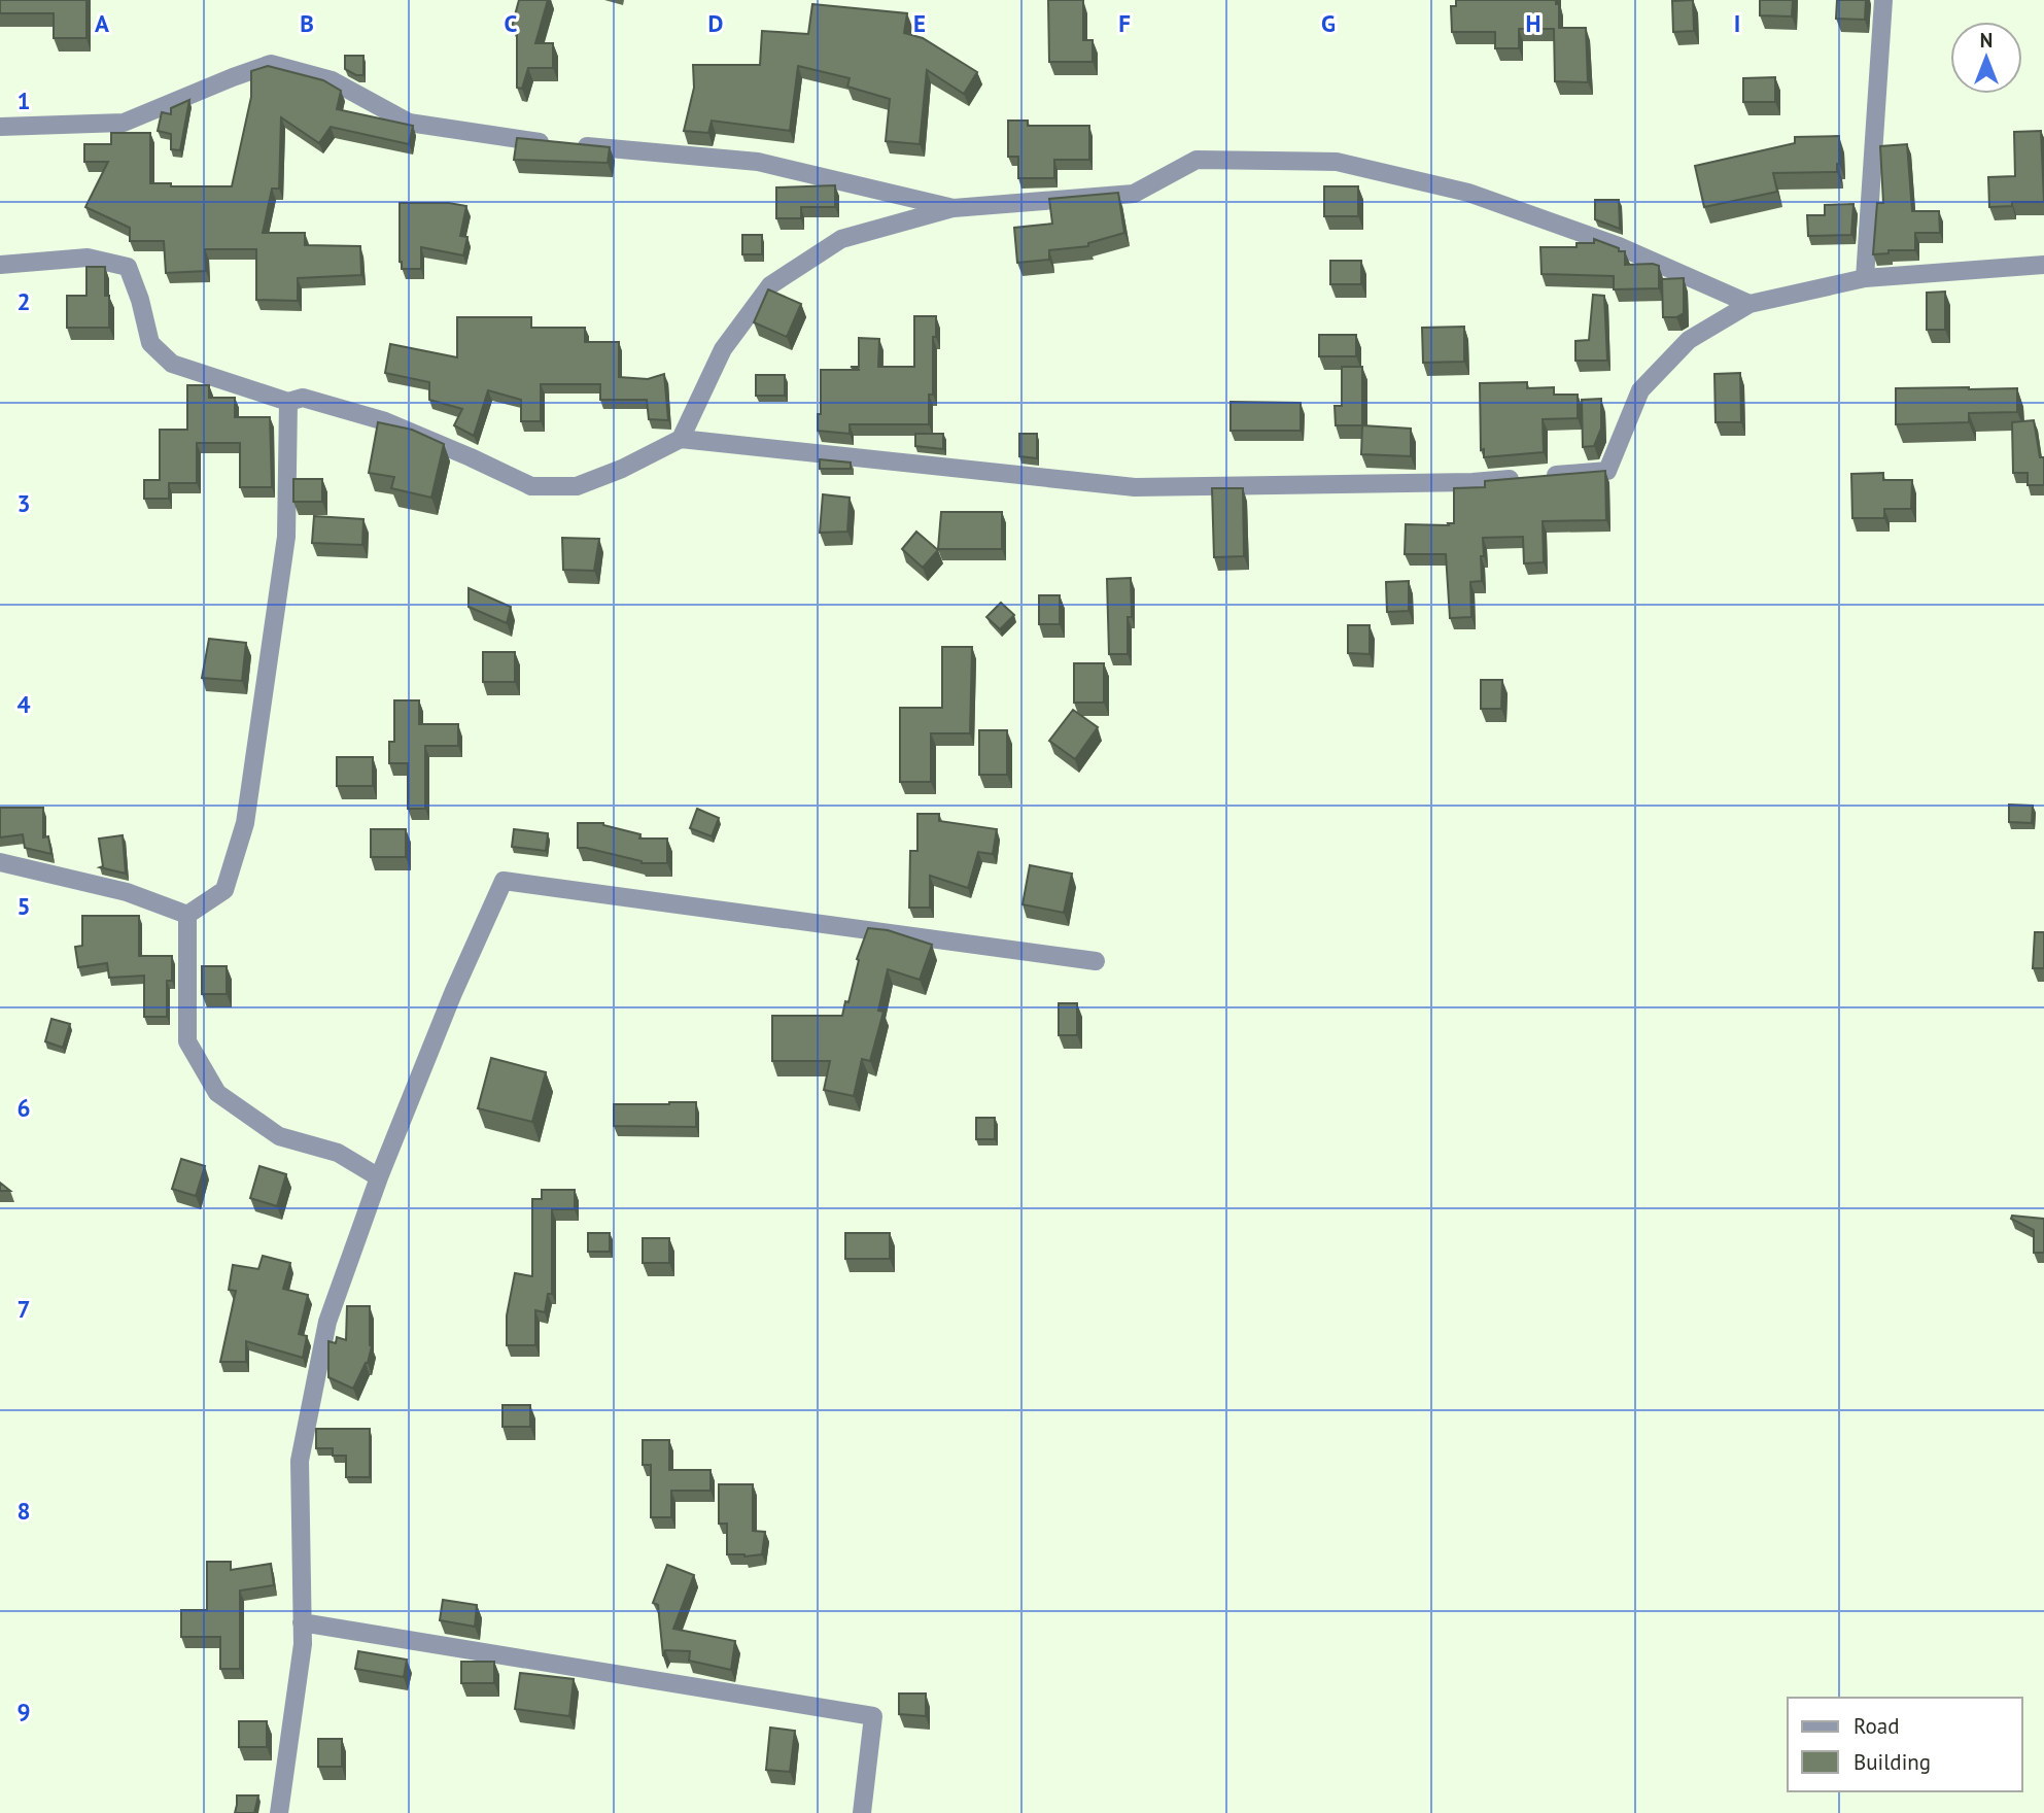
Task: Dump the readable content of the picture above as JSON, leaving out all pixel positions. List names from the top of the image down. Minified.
{"legend":["Road","Building"],"north":"top","grid":{"columns":["A","B","C","D","E","F","G","H","I"],"rows":["1","2","3","4","5","6","7","8","9"]}}
